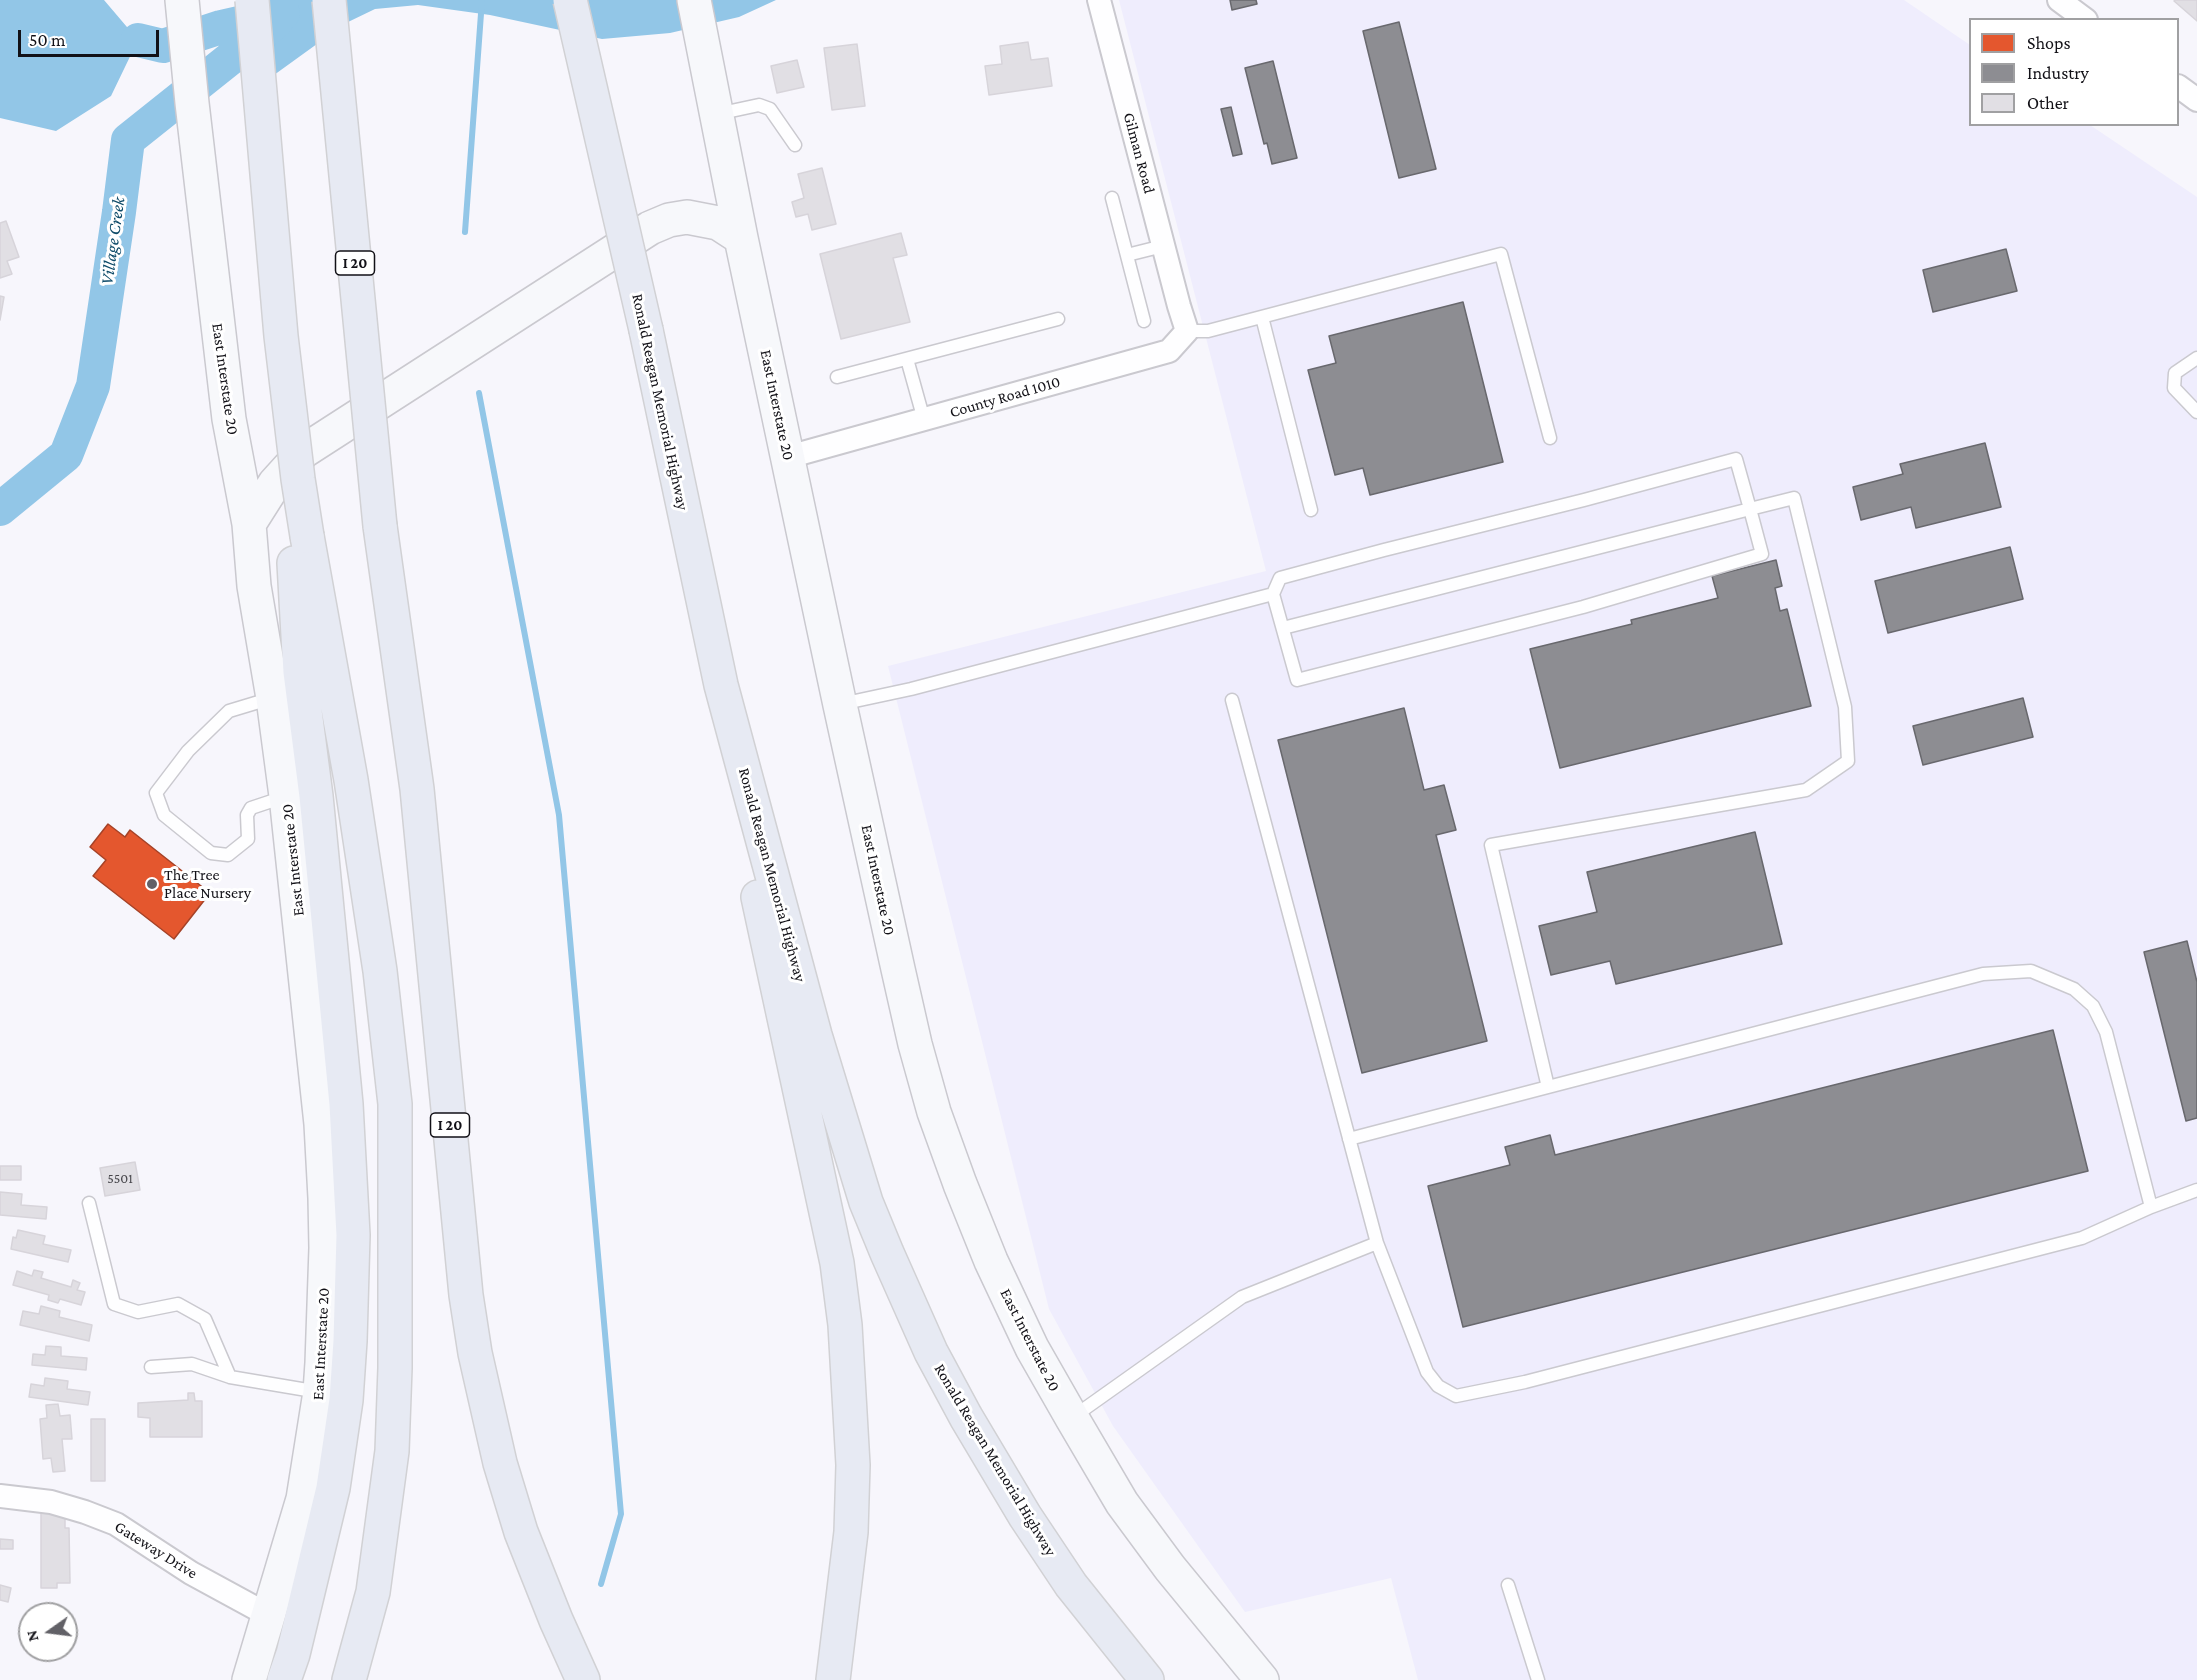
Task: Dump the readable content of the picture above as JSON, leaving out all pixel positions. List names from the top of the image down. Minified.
{"streets":{"highway":["I 20","Ronald Reagan Memorial Highway"],"main road":["East Interstate 20"],"street":["Gilman Road","County Road 1010","Gateway Drive"]},"crossings":[["Gilman Road","County Road 1010"],["East Interstate 20","County Road 1010"],["East Interstate 20","Gateway Drive"]],"water":["Village Creek"],"places":["The Tree Place Nursery"],"house_numbers":["5501"],"legend":["Shops","Industry","Other"],"scale_bar":"50 m","north":"left"}
